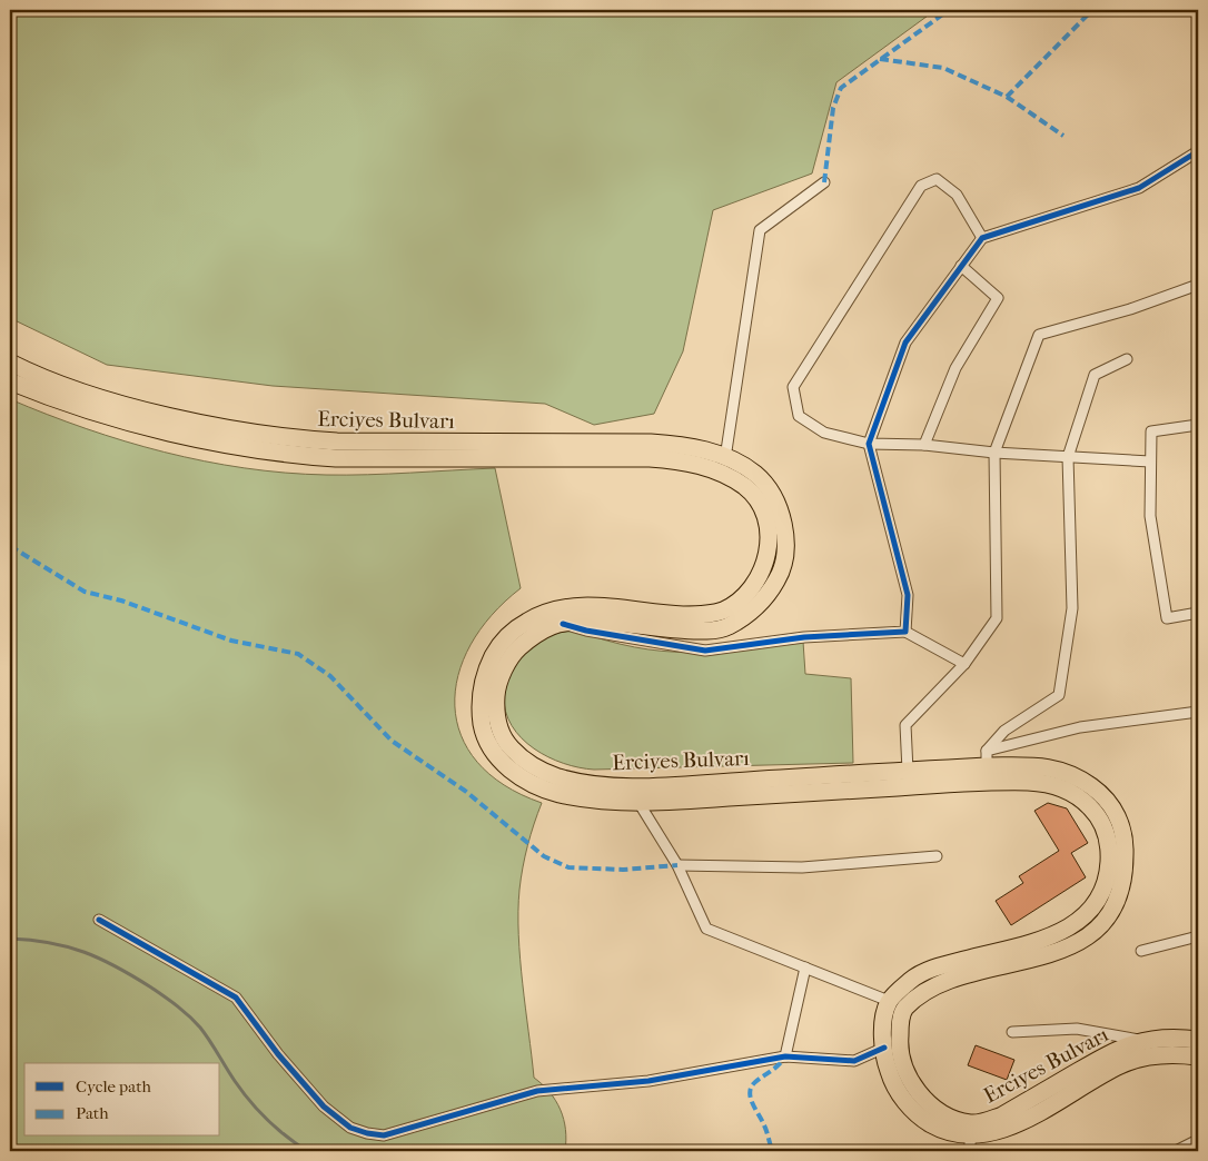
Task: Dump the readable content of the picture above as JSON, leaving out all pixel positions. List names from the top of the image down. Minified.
{"streets":{"highway":["Erciyes Bulvarı"]},"legend":["Cycle path","Path"]}
